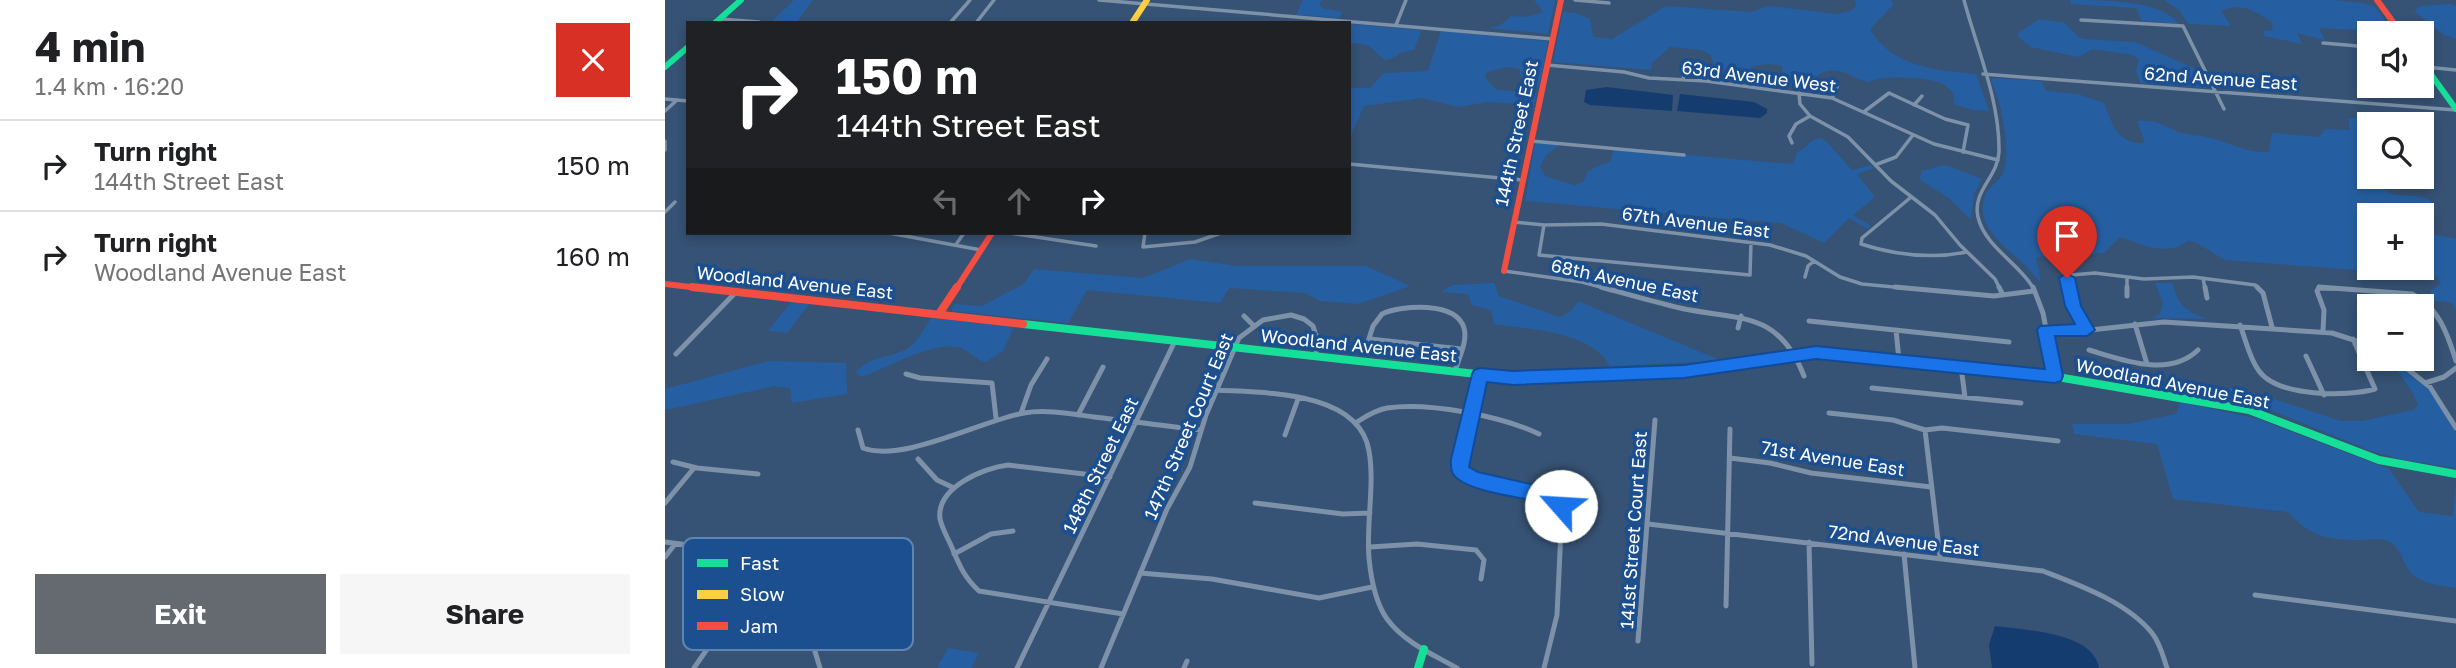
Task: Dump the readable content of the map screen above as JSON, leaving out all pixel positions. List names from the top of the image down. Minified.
{"streets":{"street":["63rd Avenue West","62nd Avenue East","144th Street East","67th Avenue East","68th Avenue East","Woodland Avenue East","147th Street Court East","71st Avenue East","148th Street East","141st Street Court East","72nd Avenue East"]},"crossings":[["63rd Avenue West","144th Street East"],["144th Street East","67th Avenue East"],["144th Street East","68th Avenue East"],["68th Avenue East","Woodland Avenue East"],["Woodland Avenue East","147th Street Court East"],["Woodland Avenue East","148th Street East"],["141st Street Court East","72nd Avenue East"]],"legend":["Fast","Slow","Jam"],"page":{"heading":["4 min","1.4 km · 16:20"],"map_buttons":["+","−"],"turn":["150 m","144th Street East"],"list":[{"name":"Turn right","note":"144th Street East","value":"150 m"},{"name":"Turn right","note":"Woodland Avenue East","value":"160 m"}],"buttons":["Exit","Share"]}}
